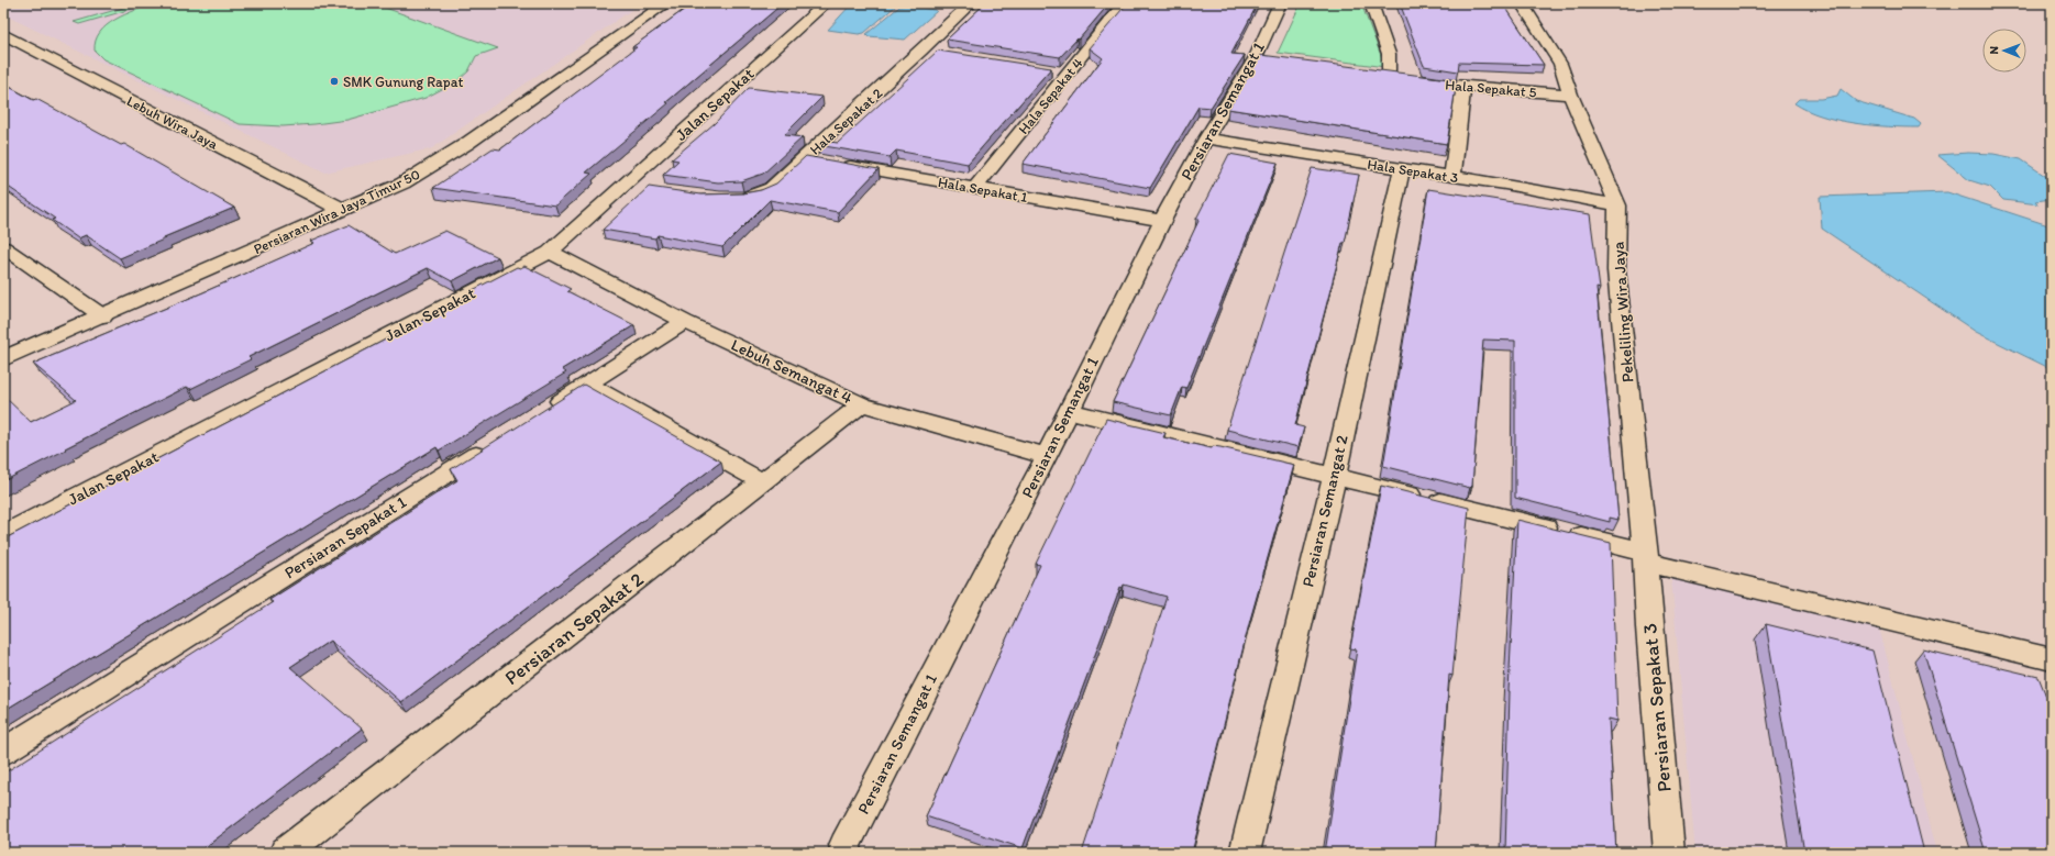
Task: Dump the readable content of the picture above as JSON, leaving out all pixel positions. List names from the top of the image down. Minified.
{"streets":{"street":["Hala Sepakat 5","Hala Sepakat 4","Jalan Sepakat","Persiaran Semangat 1","Hala Sepakat 2","Lebuh Wira Jaya","Hala Sepakat 3","Hala Sepakat 1","Persiaran Wira Jaya Timur 50","Pekeliling Wira Jaya","Lebuh Semangat 4","Persiaran Semangat 2","Persiaran Sepakat 1","Persiaran Sepakat 2","Persiaran Sepakat 3"]},"crossings":[["Hala Sepakat 5","Pekeliling Wira Jaya"],["Hala Sepakat 4","Hala Sepakat 1"],["Jalan Sepakat","Lebuh Semangat 4"],["Persiaran Semangat 1","Hala Sepakat 3"],["Persiaran Semangat 1","Hala Sepakat 1"],["Persiaran Semangat 1","Lebuh Semangat 4"],["Lebuh Wira Jaya","Persiaran Wira Jaya Timur 50"],["Hala Sepakat 3","Pekeliling Wira Jaya"],["Hala Sepakat 3","Persiaran Semangat 2"],["Pekeliling Wira Jaya","Persiaran Sepakat 3"],["Lebuh Semangat 4","Persiaran Sepakat 2"]],"places":["SMK Gunung Rapat"],"north":"left"}
